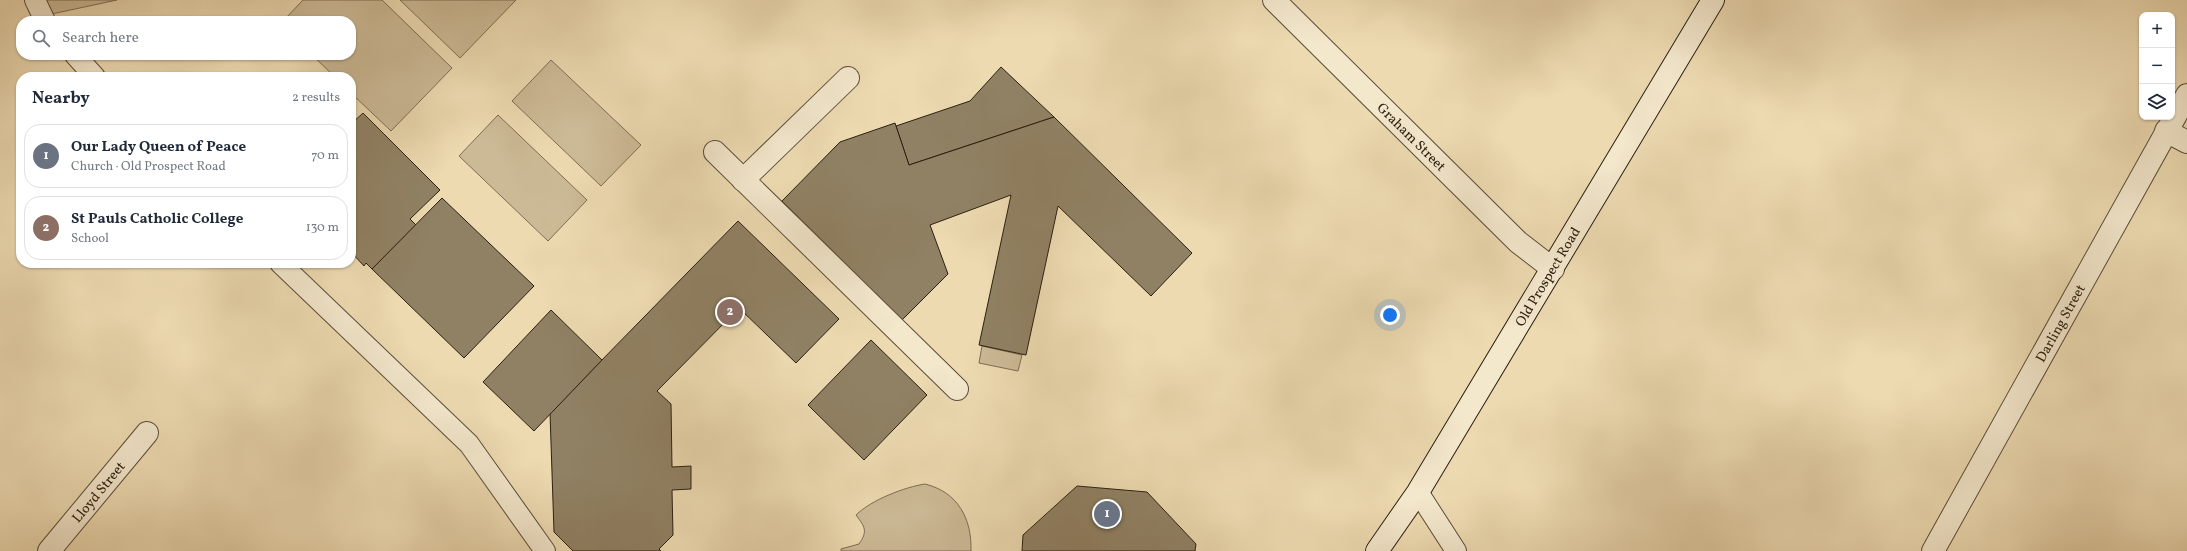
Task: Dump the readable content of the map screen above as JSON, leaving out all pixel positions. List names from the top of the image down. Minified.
{"streets":{"street":["Graham Street","Old Prospect Road","Darling Street","Lloyd Street"]},"crossings":[["Graham Street","Old Prospect Road"]],"page":{"map_buttons":["+","−"],"search":"Search here","heading":["Nearby","2 results"],"list":[{"mark":"1","name":"Our Lady Queen of Peace","note":"Church · Old Prospect Road","value":"70 m"},{"mark":"2","name":"St Pauls Catholic College","note":"School","value":"130 m"}],"pins":["2","1"]}}
